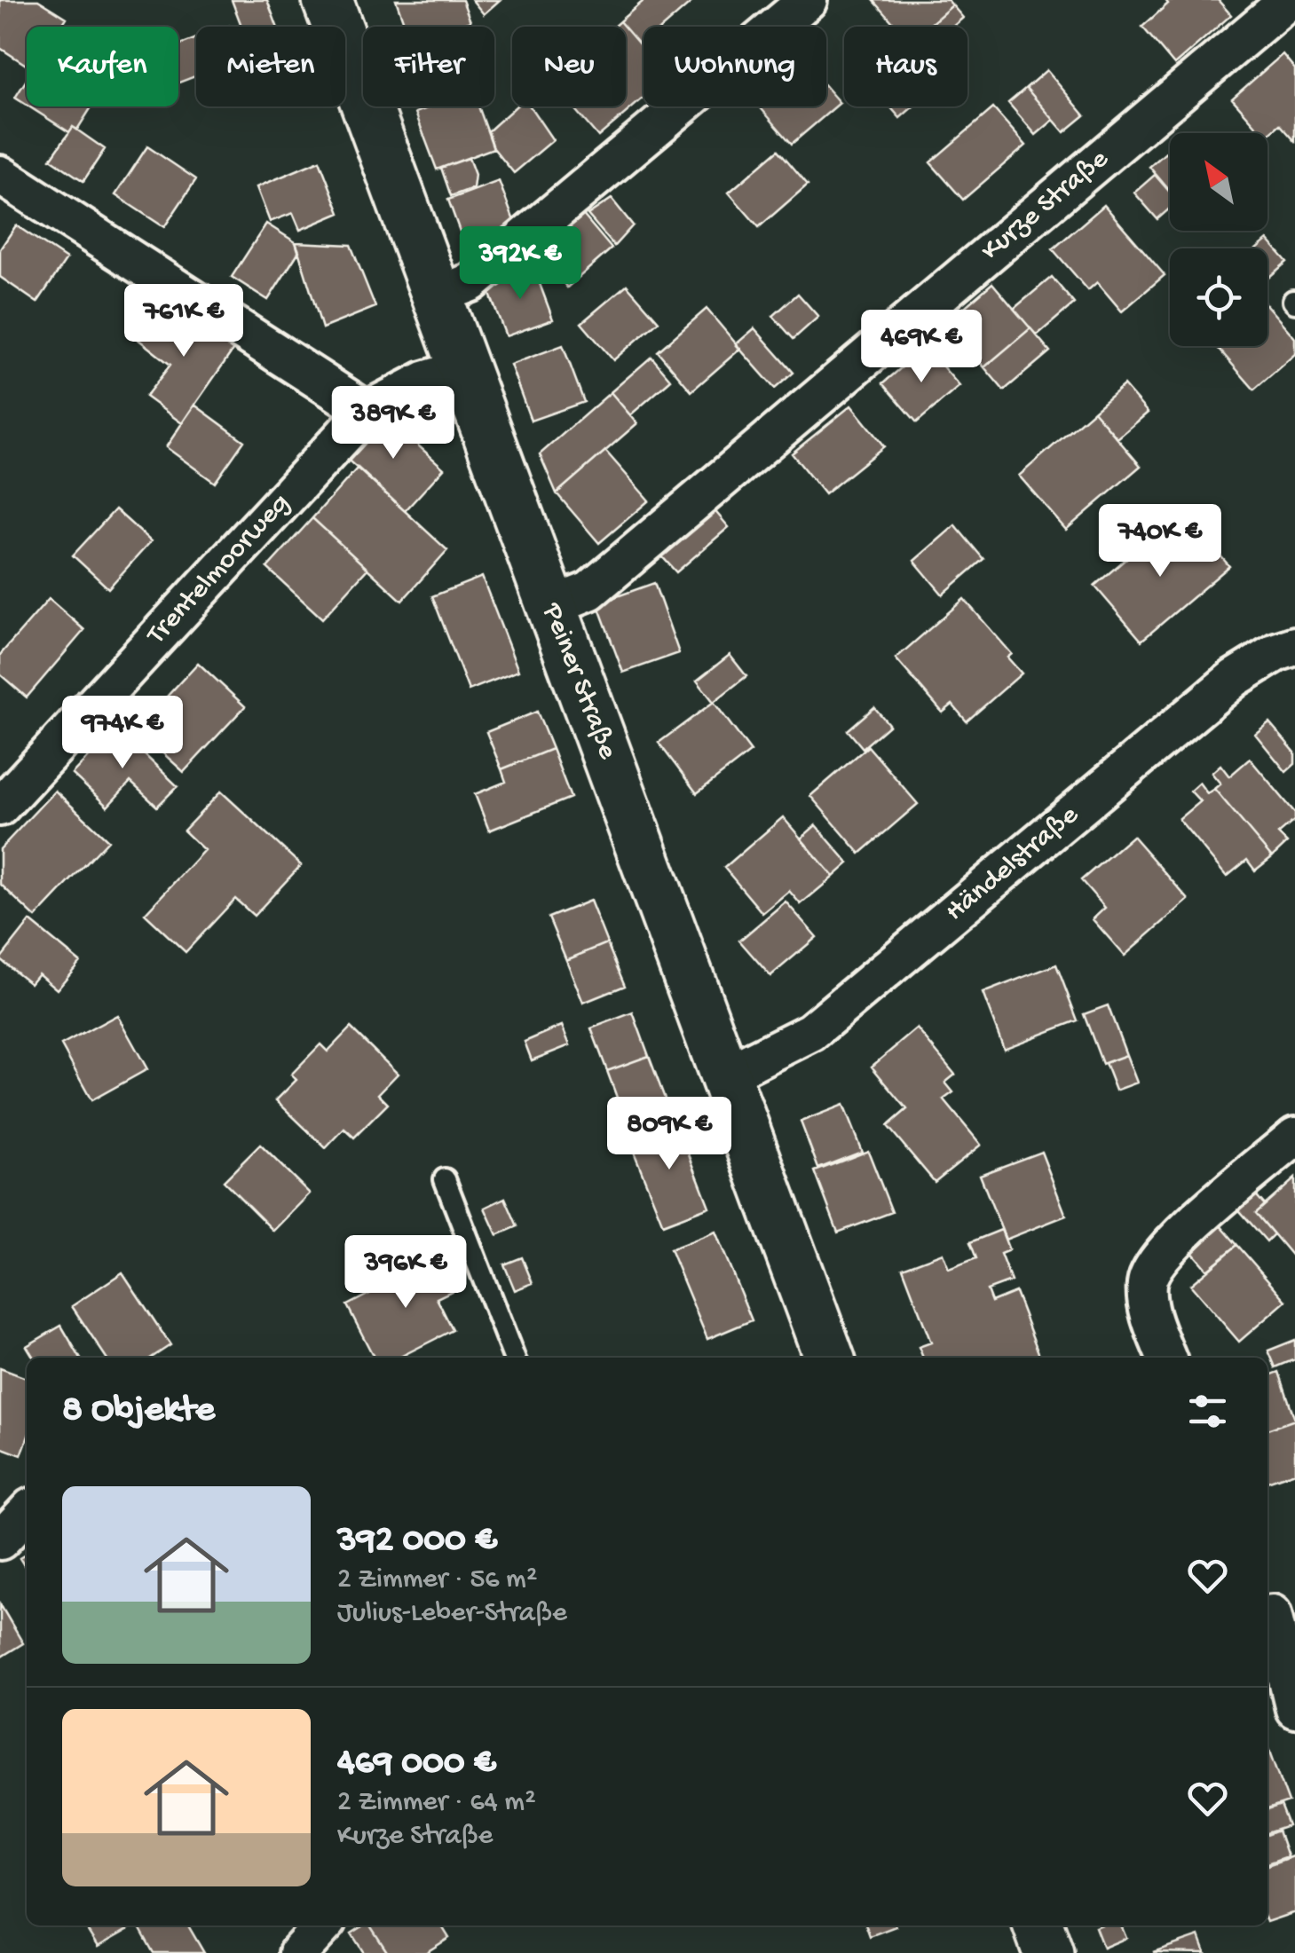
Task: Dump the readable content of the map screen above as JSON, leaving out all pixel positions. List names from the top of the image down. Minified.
{"streets":{"main road":["Peiner Straße"],"street":["Kurze Straße","Trentelmoorweg","Händelstraße"]},"crossings":[["Kurze Straße","Peiner Straße"],["Trentelmoorweg","Peiner Straße"],["Peiner Straße","Händelstraße"]],"north":"top left","page":{"chip":["Kaufen","Mieten","Filter","Neu","Wohnung","Haus"],"price":["392K €","761K €","469K €","389K €","740K €","974K €","809K €","396K €"],"heading":"8 Objekte","list":[{"name":"392 000 €","note":"2 Zimmer · 56 m² · Julius-Leber-Straße"},{"name":"469 000 €","note":"2 Zimmer · 64 m² · Kurze Straße"}]}}
